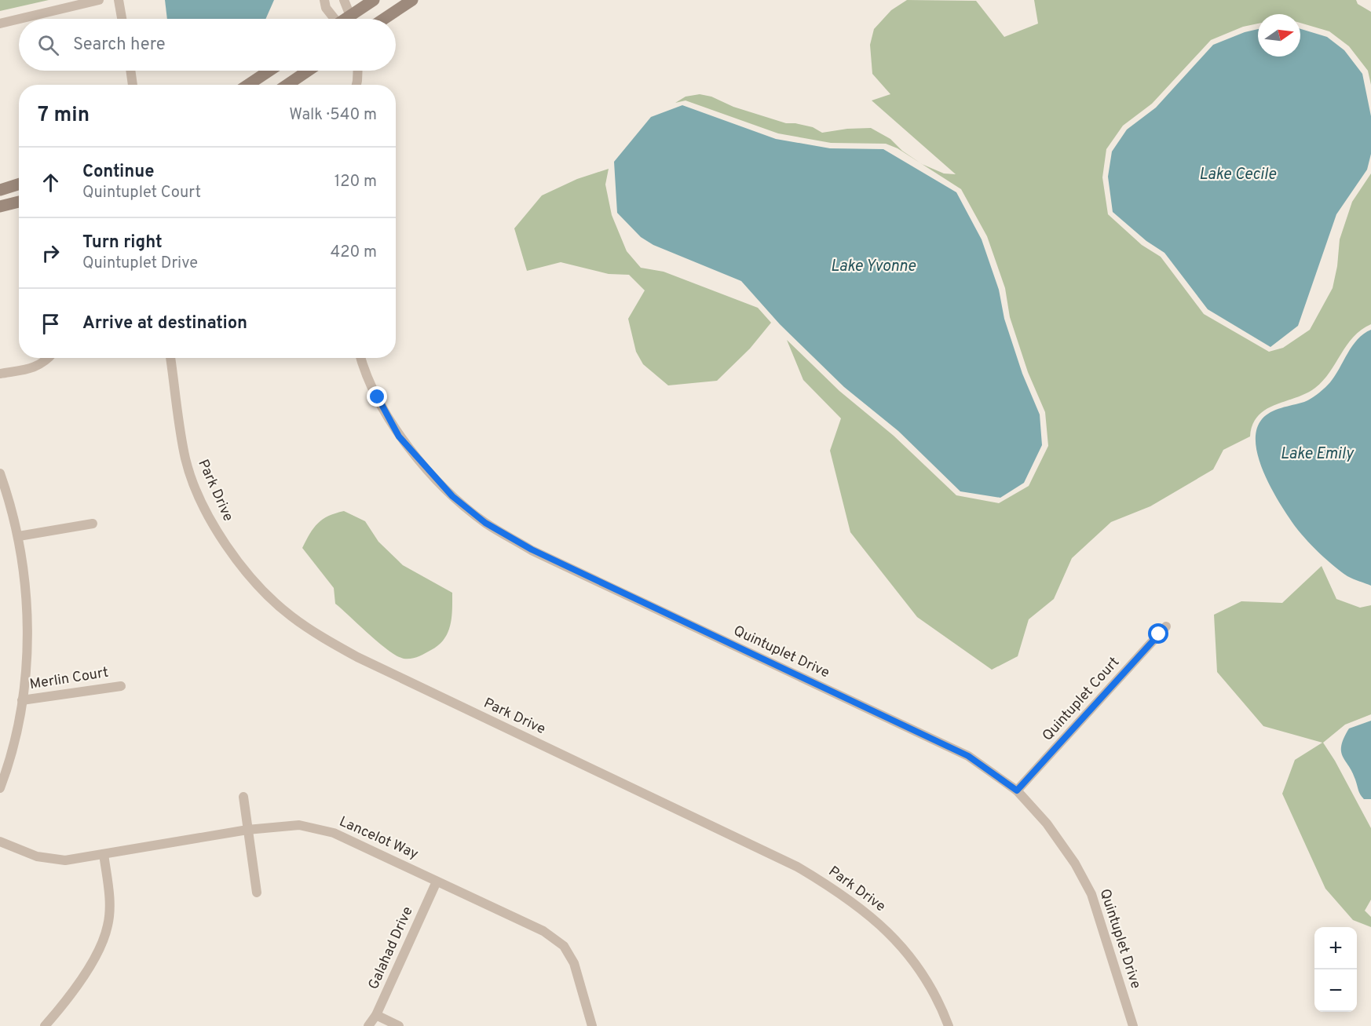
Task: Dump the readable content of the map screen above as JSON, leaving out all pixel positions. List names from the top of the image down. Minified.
{"streets":{"street":["Park Drive","Quintuplet Drive","Merlin Court","Quintuplet Court","Lancelot Way","Galahad Drive"]},"crossings":[["Quintuplet Drive","Quintuplet Court"],["Lancelot Way","Galahad Drive"]],"water":["Lake Cecile","Lake Yvonne","Lake Emily"],"north":"right","page":{"search":"Search here","heading":["7 min","Walk · 540 m"],"list":[["Continue","Quintuplet Court","120 m"],["Turn right","Quintuplet Drive","420 m"],"Arrive at destination"],"map_buttons":["+","−"]}}
